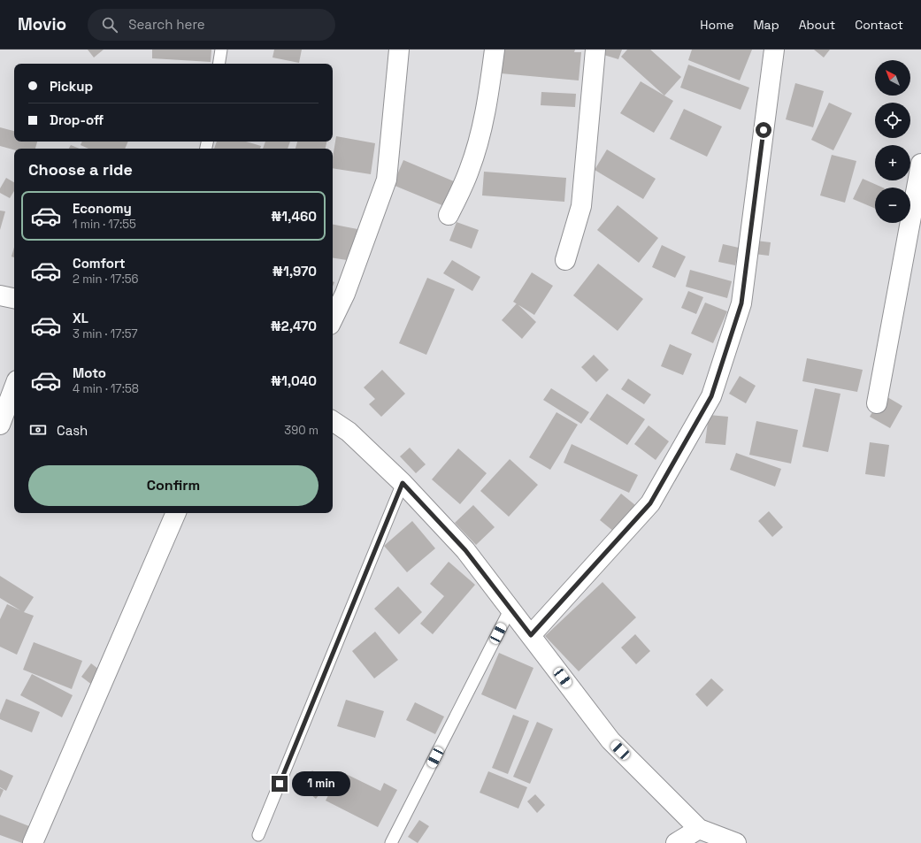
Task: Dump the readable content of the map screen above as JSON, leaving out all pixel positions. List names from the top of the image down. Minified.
{"north":"top left","page":{"header":"Movio","search":"Search here","nav":["Home","Map","About","Contact"],"map_buttons":["+","−"],"banner":["Pickup","Drop-off"],"heading":"Choose a ride","list":[{"name":"Economy","note":"1 min · 17:55","value":"₦1,460"},{"name":"Comfort","note":"2 min · 17:56","value":"₦1,970"},{"name":"XL","note":"3 min · 17:57","value":"₦2,470"},{"name":"Moto","note":"4 min · 17:58","value":"₦1,040"}],"pay":["Cash","390 m"],"buttons":"Confirm","bubble":"1 min"}}
